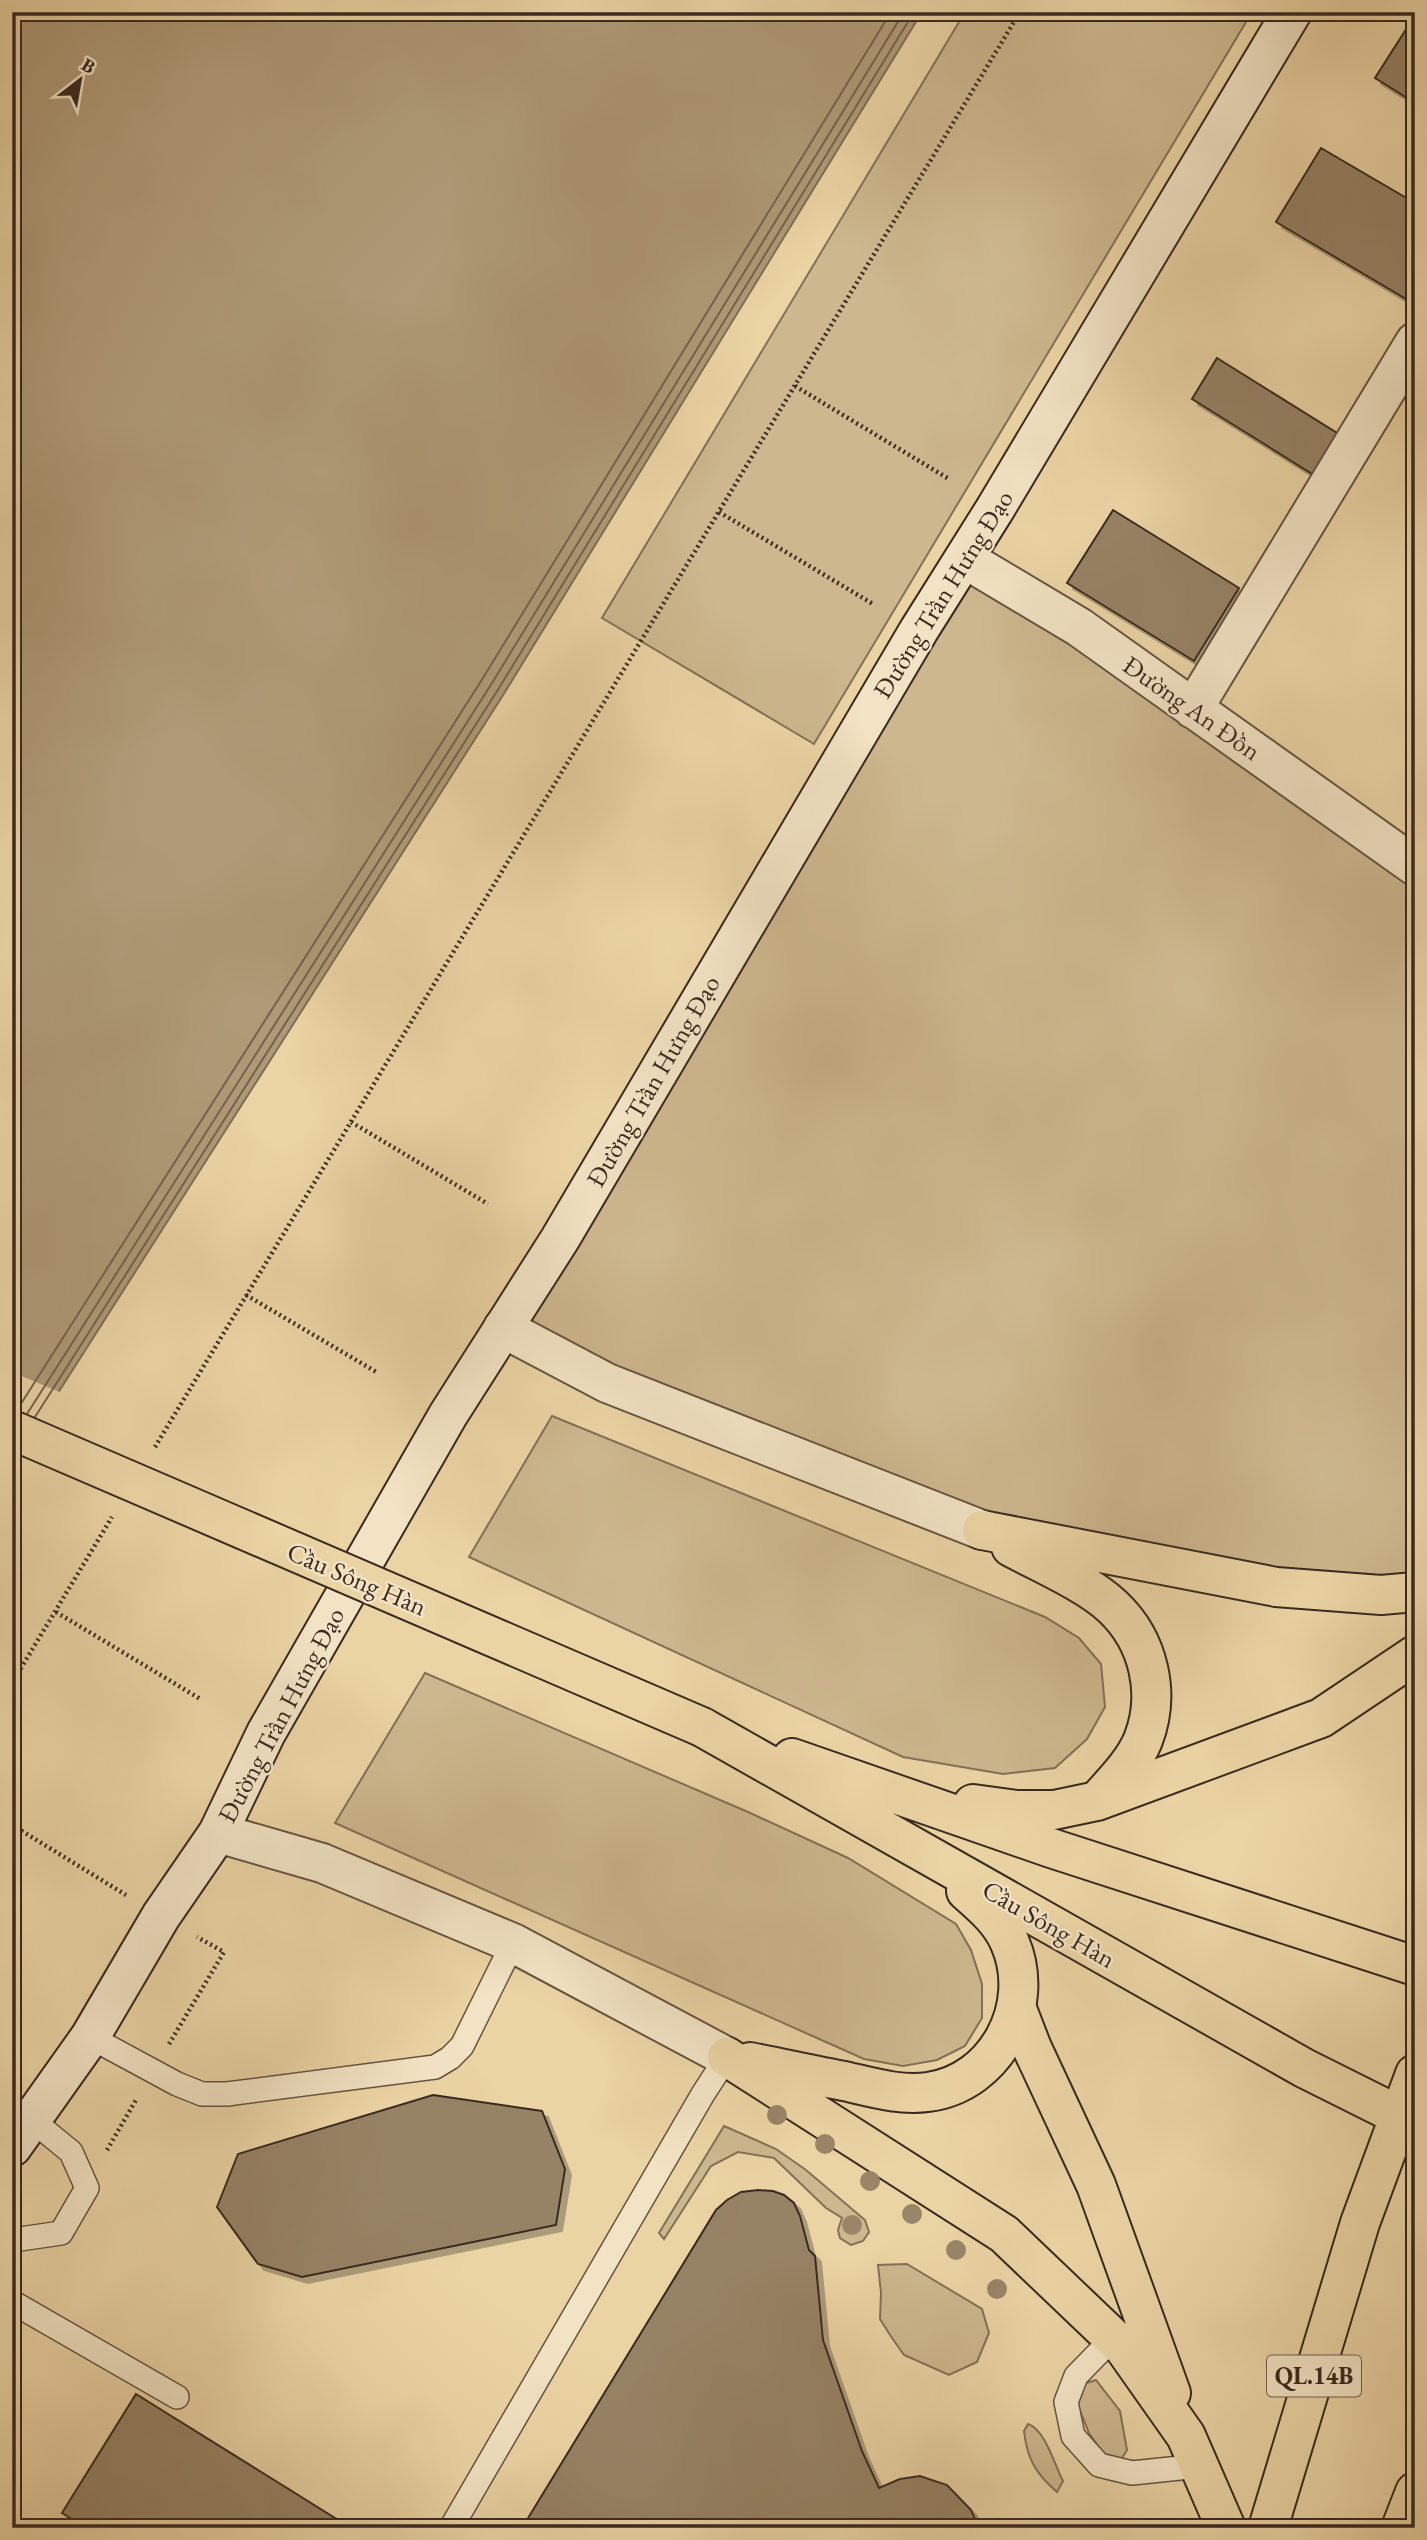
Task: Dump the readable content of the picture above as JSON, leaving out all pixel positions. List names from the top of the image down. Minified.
{"streets":{"main road":["Đường Trần Hưng Đạo","Đường An Đồn","Cầu Sông Hàn","QL.14B"]},"crossings":[["Đường Trần Hưng Đạo","Đường An Đồn"],["Cầu Sông Hàn","QL.14B"]],"north":"top right"}
